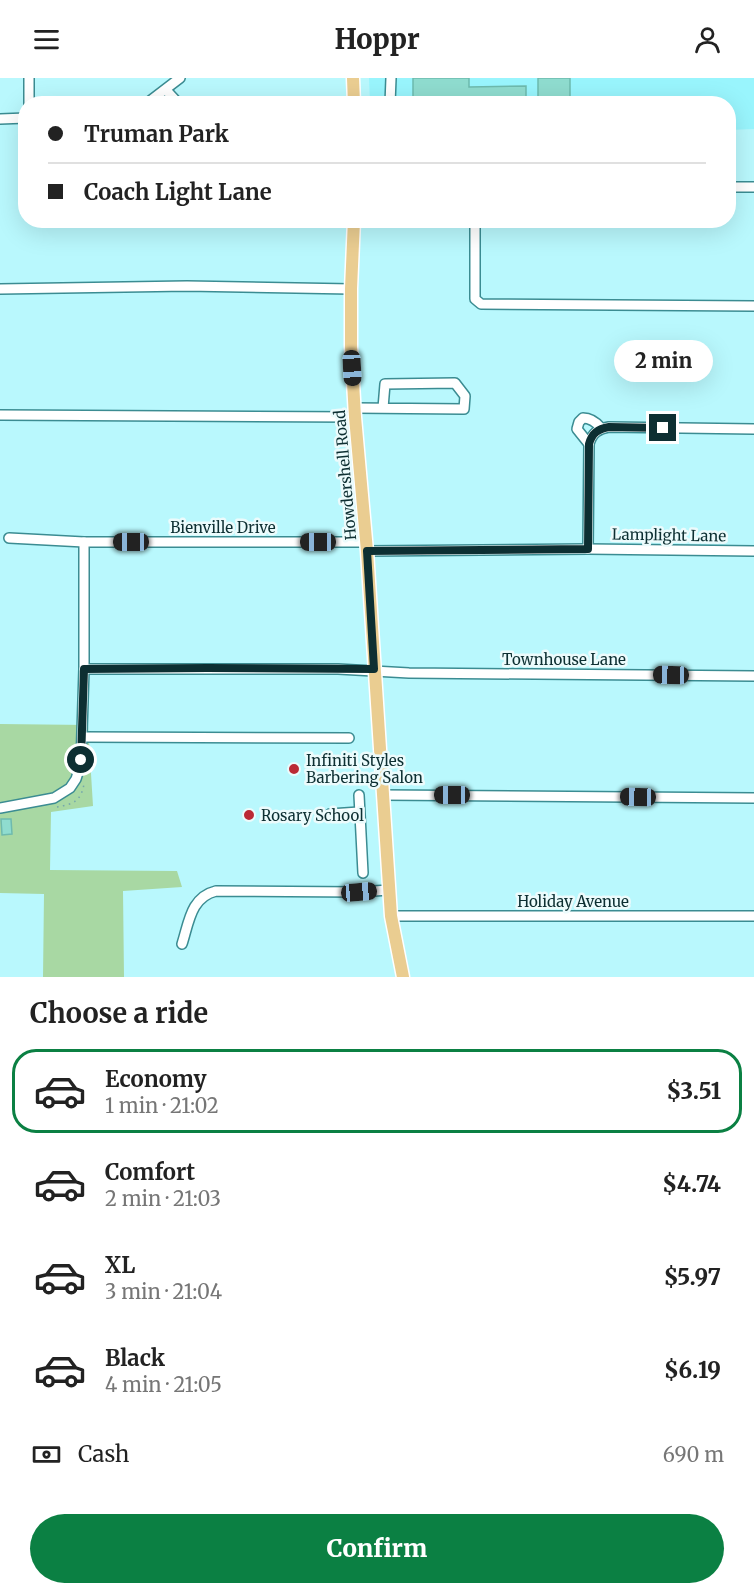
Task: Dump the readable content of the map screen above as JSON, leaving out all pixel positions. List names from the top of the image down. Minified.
{"streets":{"main road":["Howdershell Road"],"street":["Bienville Drive","Lamplight Lane","Townhouse Lane","Holiday Avenue"]},"crossings":[["Howdershell Road","Bienville Drive"],["Howdershell Road","Lamplight Lane"],["Howdershell Road","Townhouse Lane"],["Howdershell Road","Holiday Avenue"],["Bienville Drive","Lamplight Lane"]],"places":["Infiniti Styles Barbering Salon","Rosary School"],"page":{"header":"Hoppr","banner":["Truman Park","Coach Light Lane"],"bubble":"2 min","heading":"Choose a ride","list":[{"name":"Economy","note":"1 min · 21:02","value":"$3.51"},{"name":"Comfort","note":"2 min · 21:03","value":"$4.74"},{"name":"XL","note":"3 min · 21:04","value":"$5.97"},{"name":"Black","note":"4 min · 21:05","value":"$6.19"}],"pay":["Cash","690 m"],"buttons":"Confirm"}}
